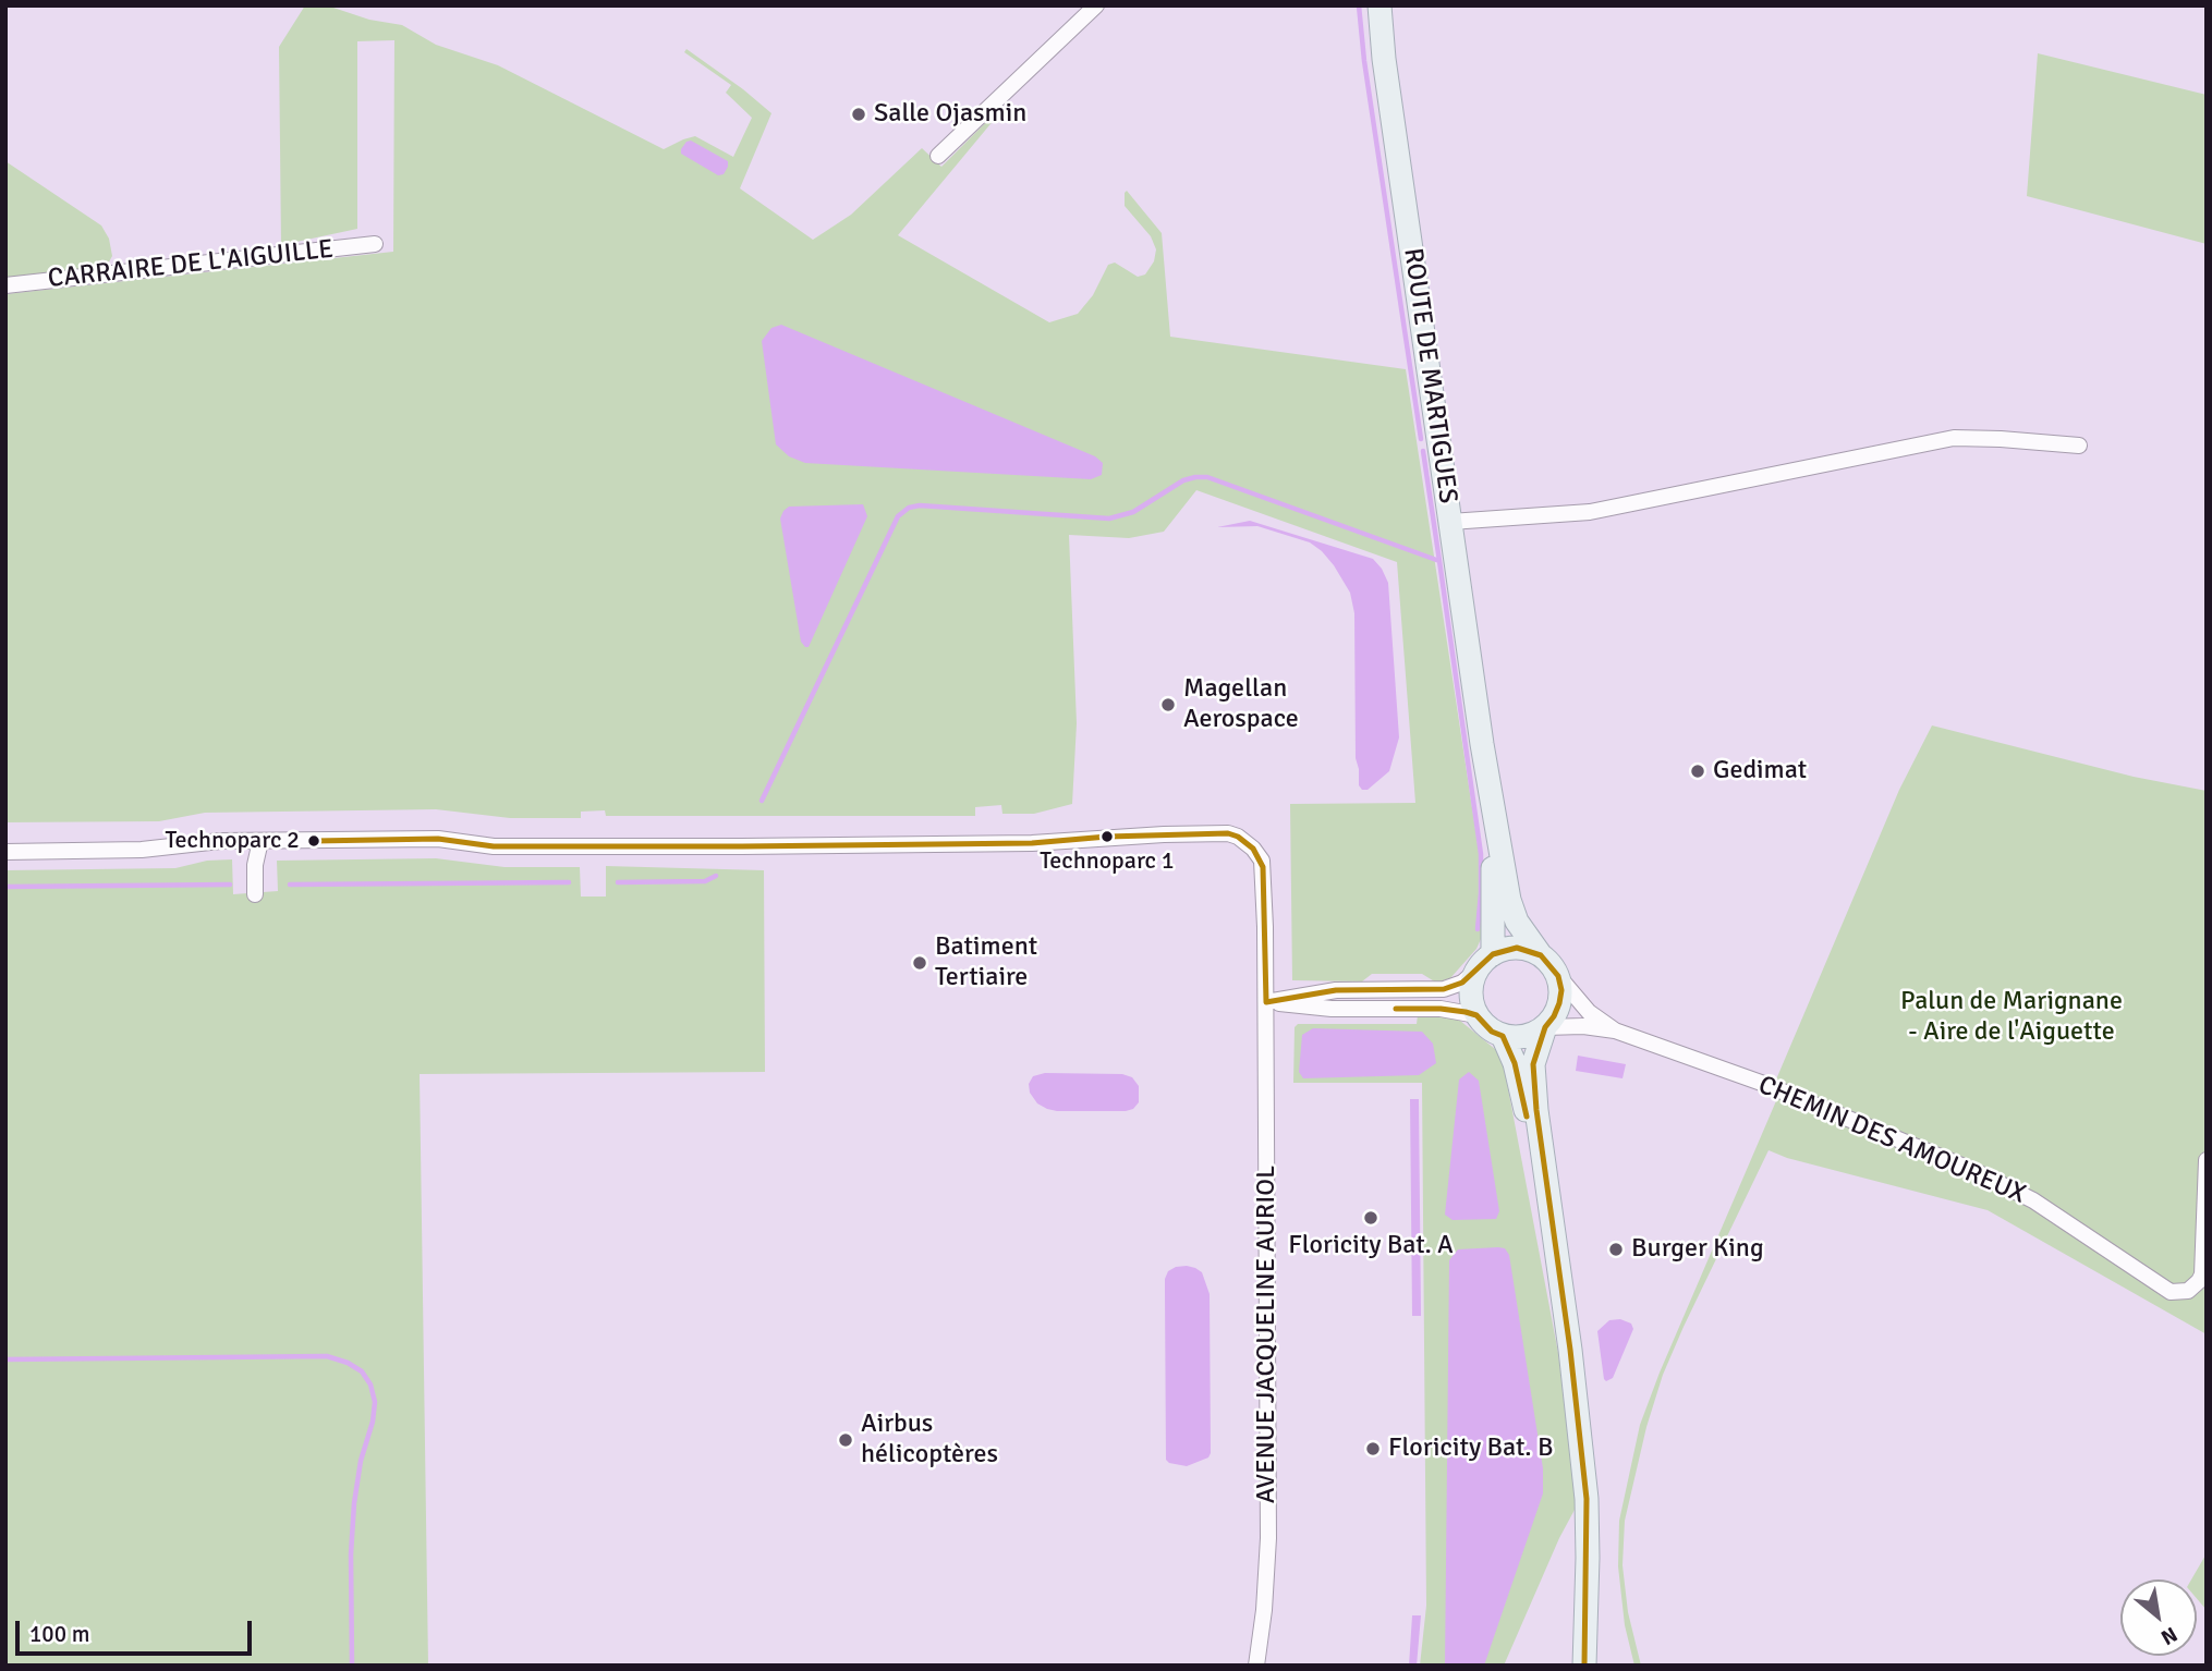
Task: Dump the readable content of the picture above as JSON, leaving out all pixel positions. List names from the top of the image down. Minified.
{"streets":{"main road":["ROUTE DE MARTIGUES"],"street":["CARRAIRE DE L'AIGUILLE","CHEMIN DES AMOUREUX","AVENUE JACQUELINE AURIOL"]},"crossings":[["ROUTE DE MARTIGUES","CHEMIN DES AMOUREUX"]],"parks":["Palun de Marignane - Aire de l'Aiguette"],"places":["Salle Ojasmin","Magellan Aerospace","Gedimat","Technoparc 1","Technoparc 2","Batiment Tertiaire","Floricity Bat. A","Burger King","Airbus hélicoptères","Floricity Bat. B"],"scale_bar":"100 m","north":"bottom right"}
